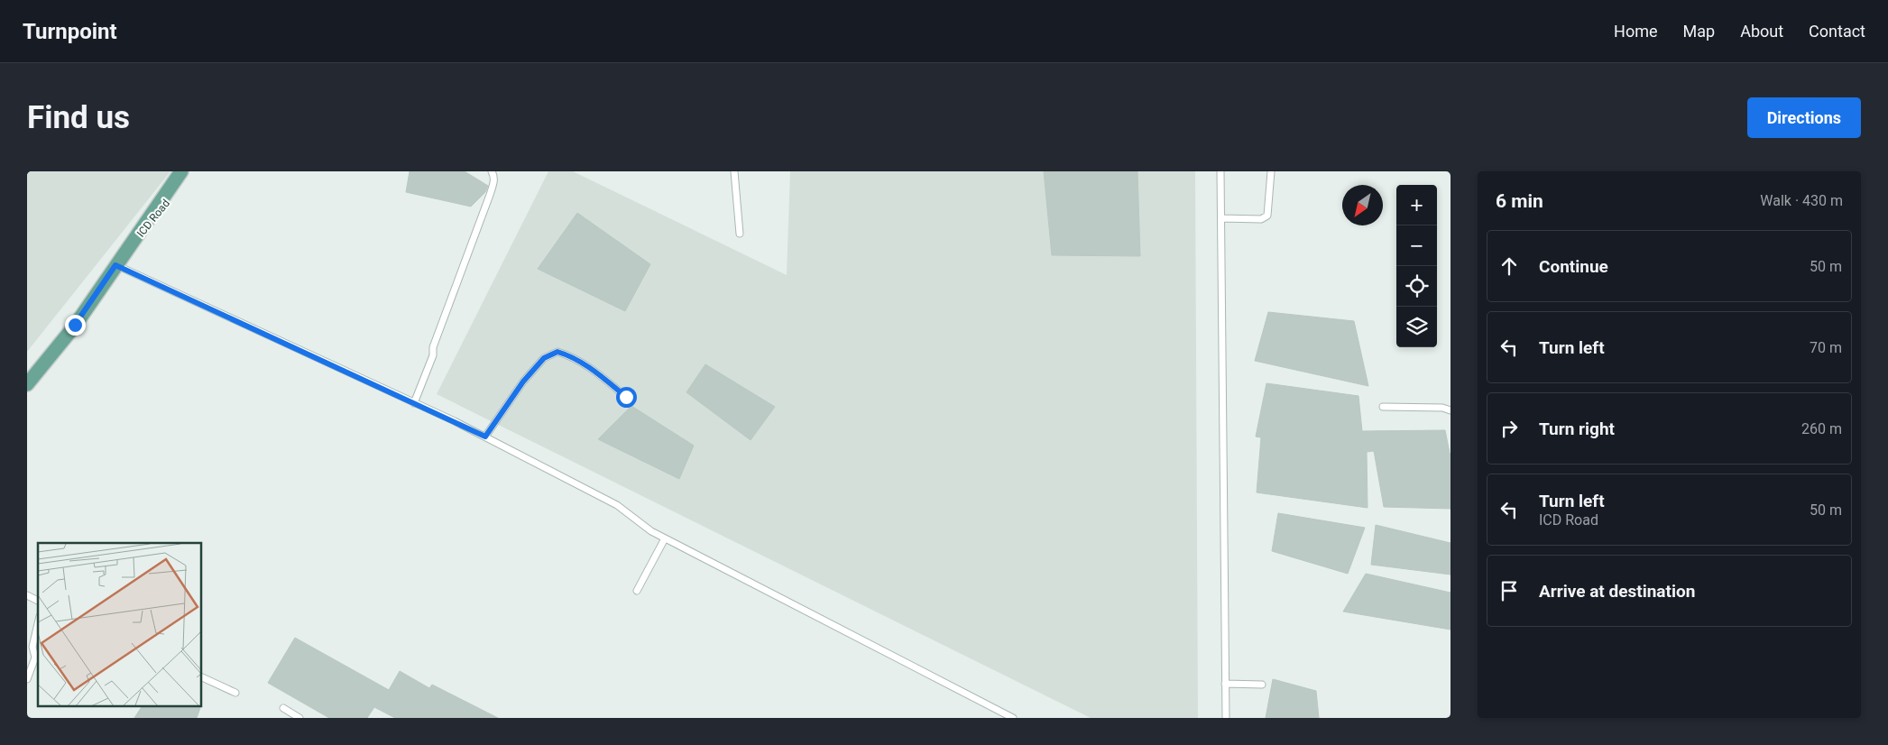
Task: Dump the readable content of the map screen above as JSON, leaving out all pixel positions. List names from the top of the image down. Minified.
{"streets":{"main road":["ICD Road"]},"north":"bottom left","page":{"header":"Turnpoint","nav":["Home","Map","About","Contact"],"buttons":"Directions","title":"Find us","heading":["6 min","Walk · 430 m"],"map_buttons":["+","−"],"list":[["Continue","50 m"],["Turn left","70 m"],["Turn right","260 m"],["Turn left","ICD Road","50 m"],"Arrive at destination"]}}
